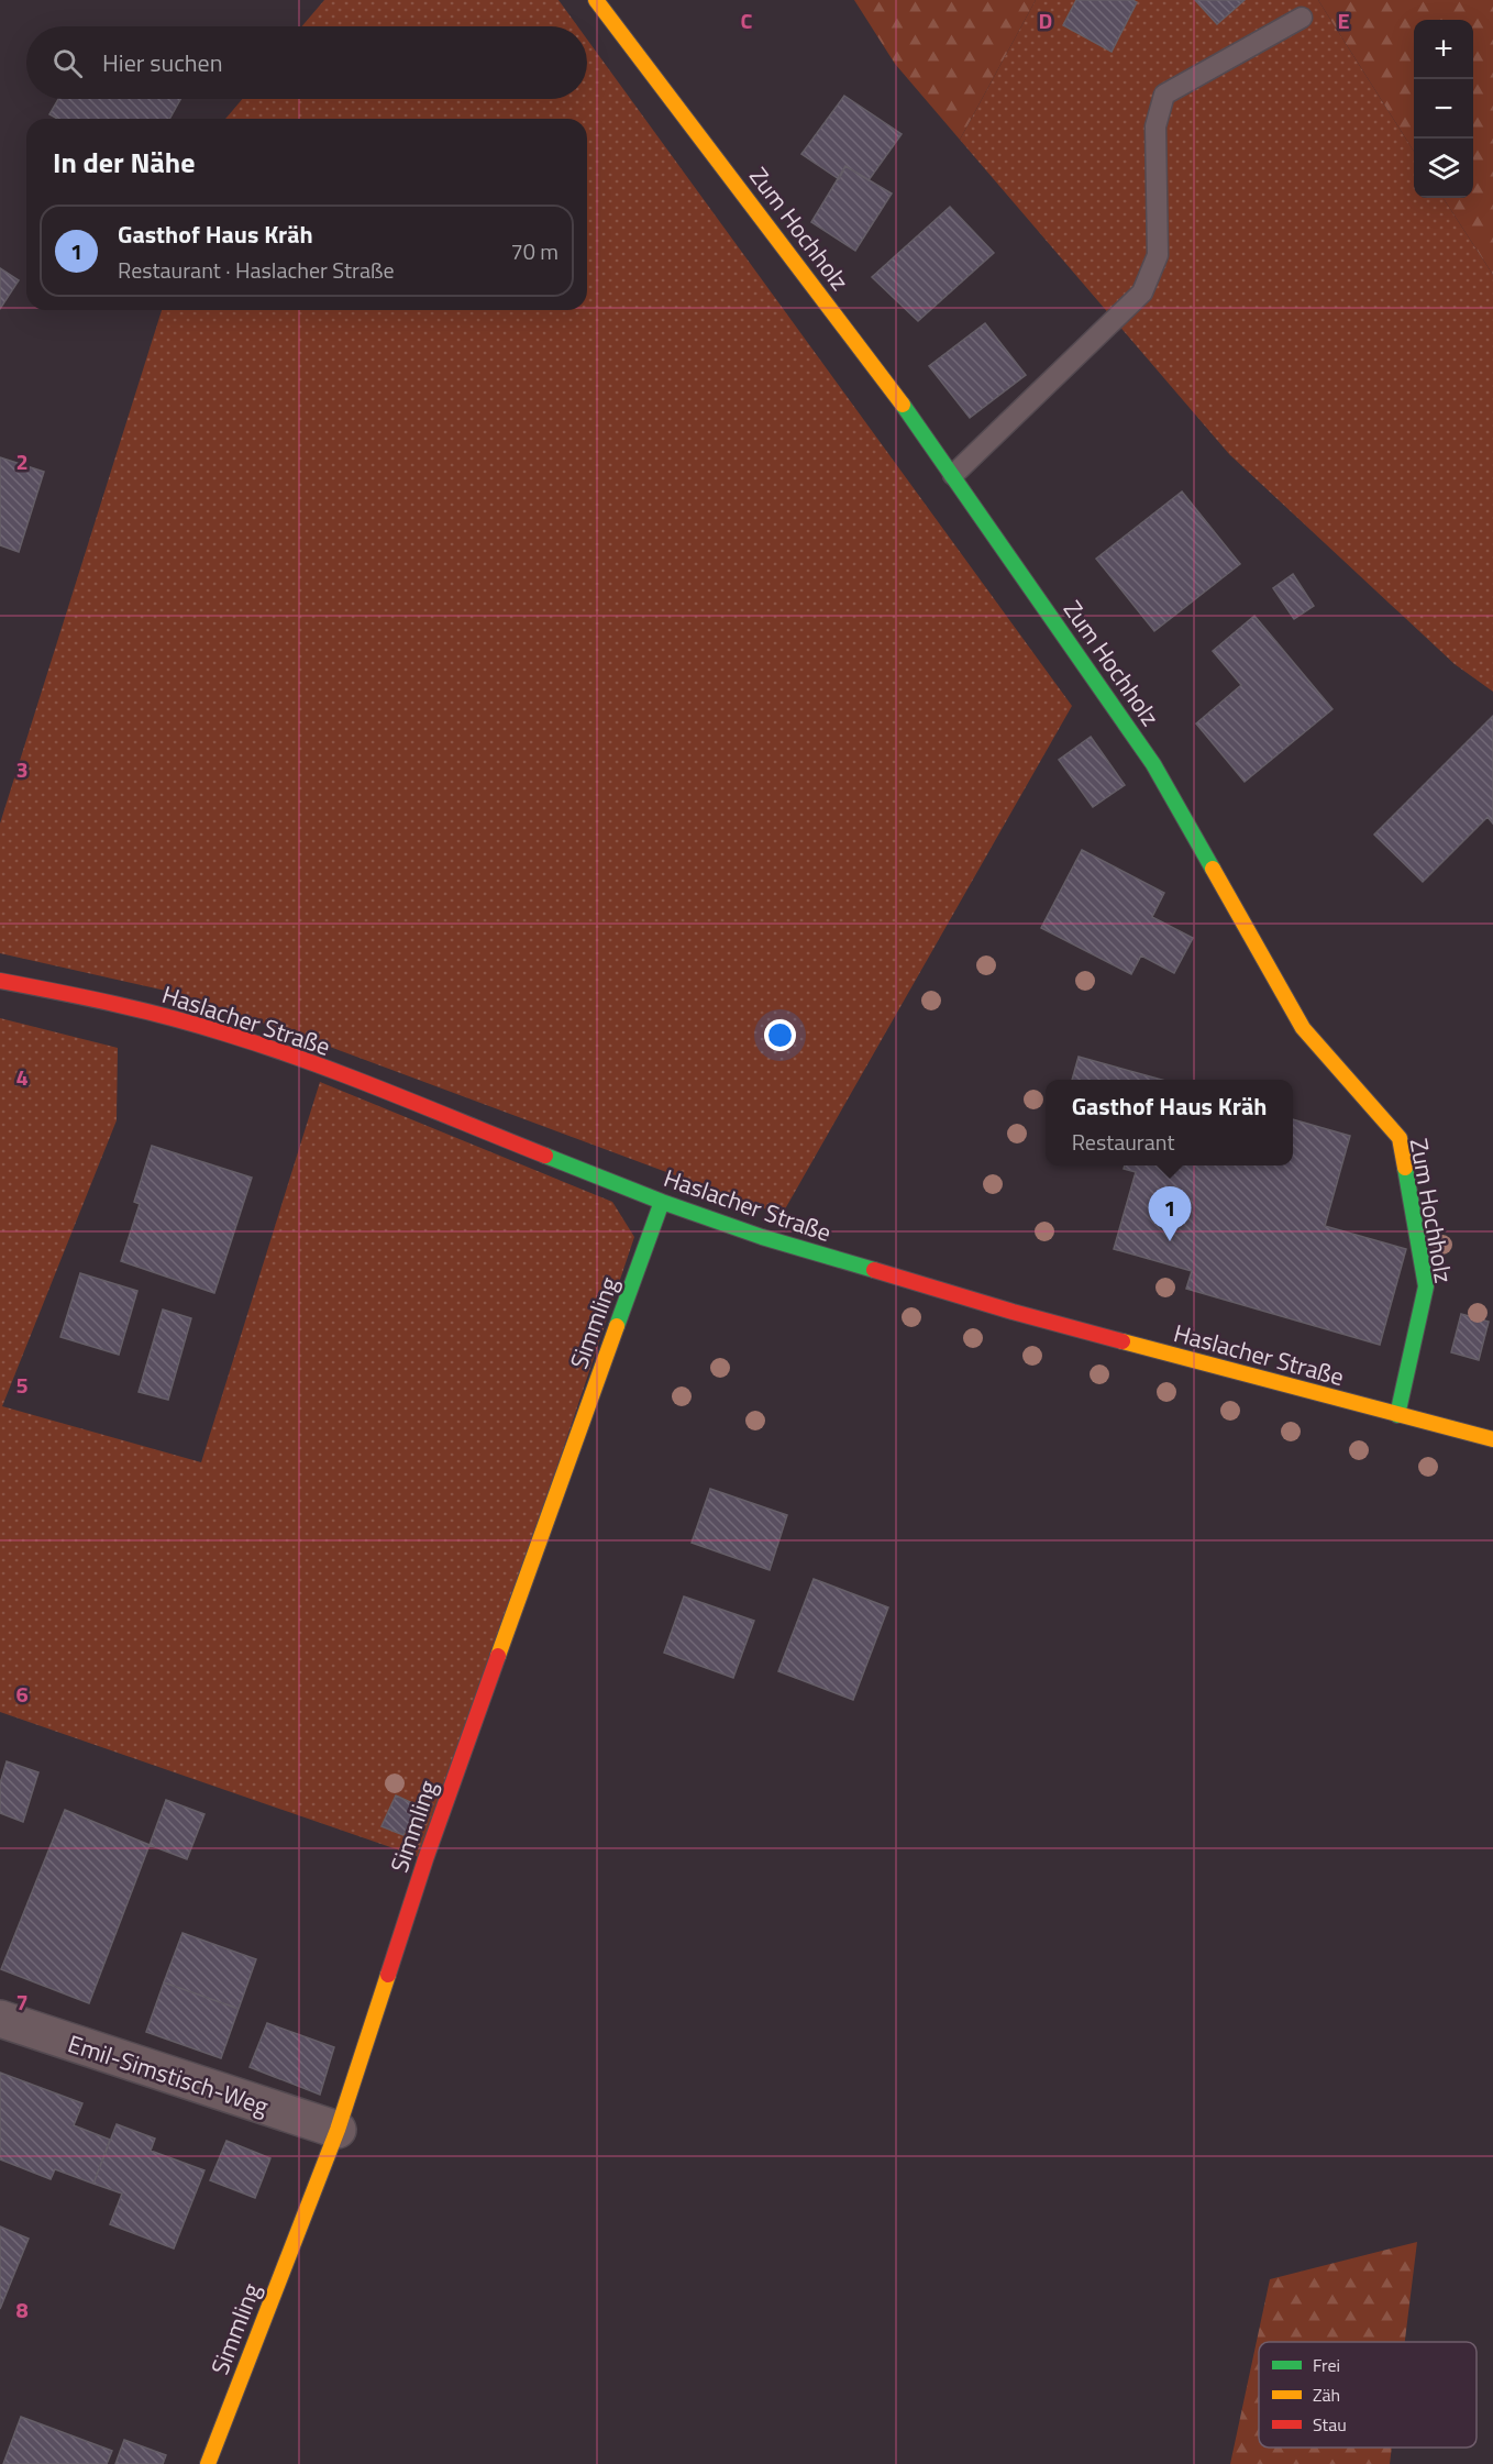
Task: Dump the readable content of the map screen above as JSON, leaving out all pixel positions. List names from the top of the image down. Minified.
{"streets":{"street":["Zum Hochholz","Haslacher Straße","Simmling","Emil-Simstisch-Weg"]},"crossings":[["Zum Hochholz","Haslacher Straße"],["Haslacher Straße","Simmling"],["Simmling","Emil-Simstisch-Weg"]],"legend":["Frei","Zäh","Stau"],"page":{"map_buttons":["+","−"],"search":"Hier suchen","heading":"In der Nähe","list":[{"mark":"1","name":"Gasthof Haus Kräh","note":"Restaurant · Haslacher Straße","value":"70 m"}],"popup":["Gasthof Haus Kräh","Restaurant"],"pins":"1"},"grid":{"columns":["C","D","E"],"rows":["2","3","4","5","6","7","8"]}}
